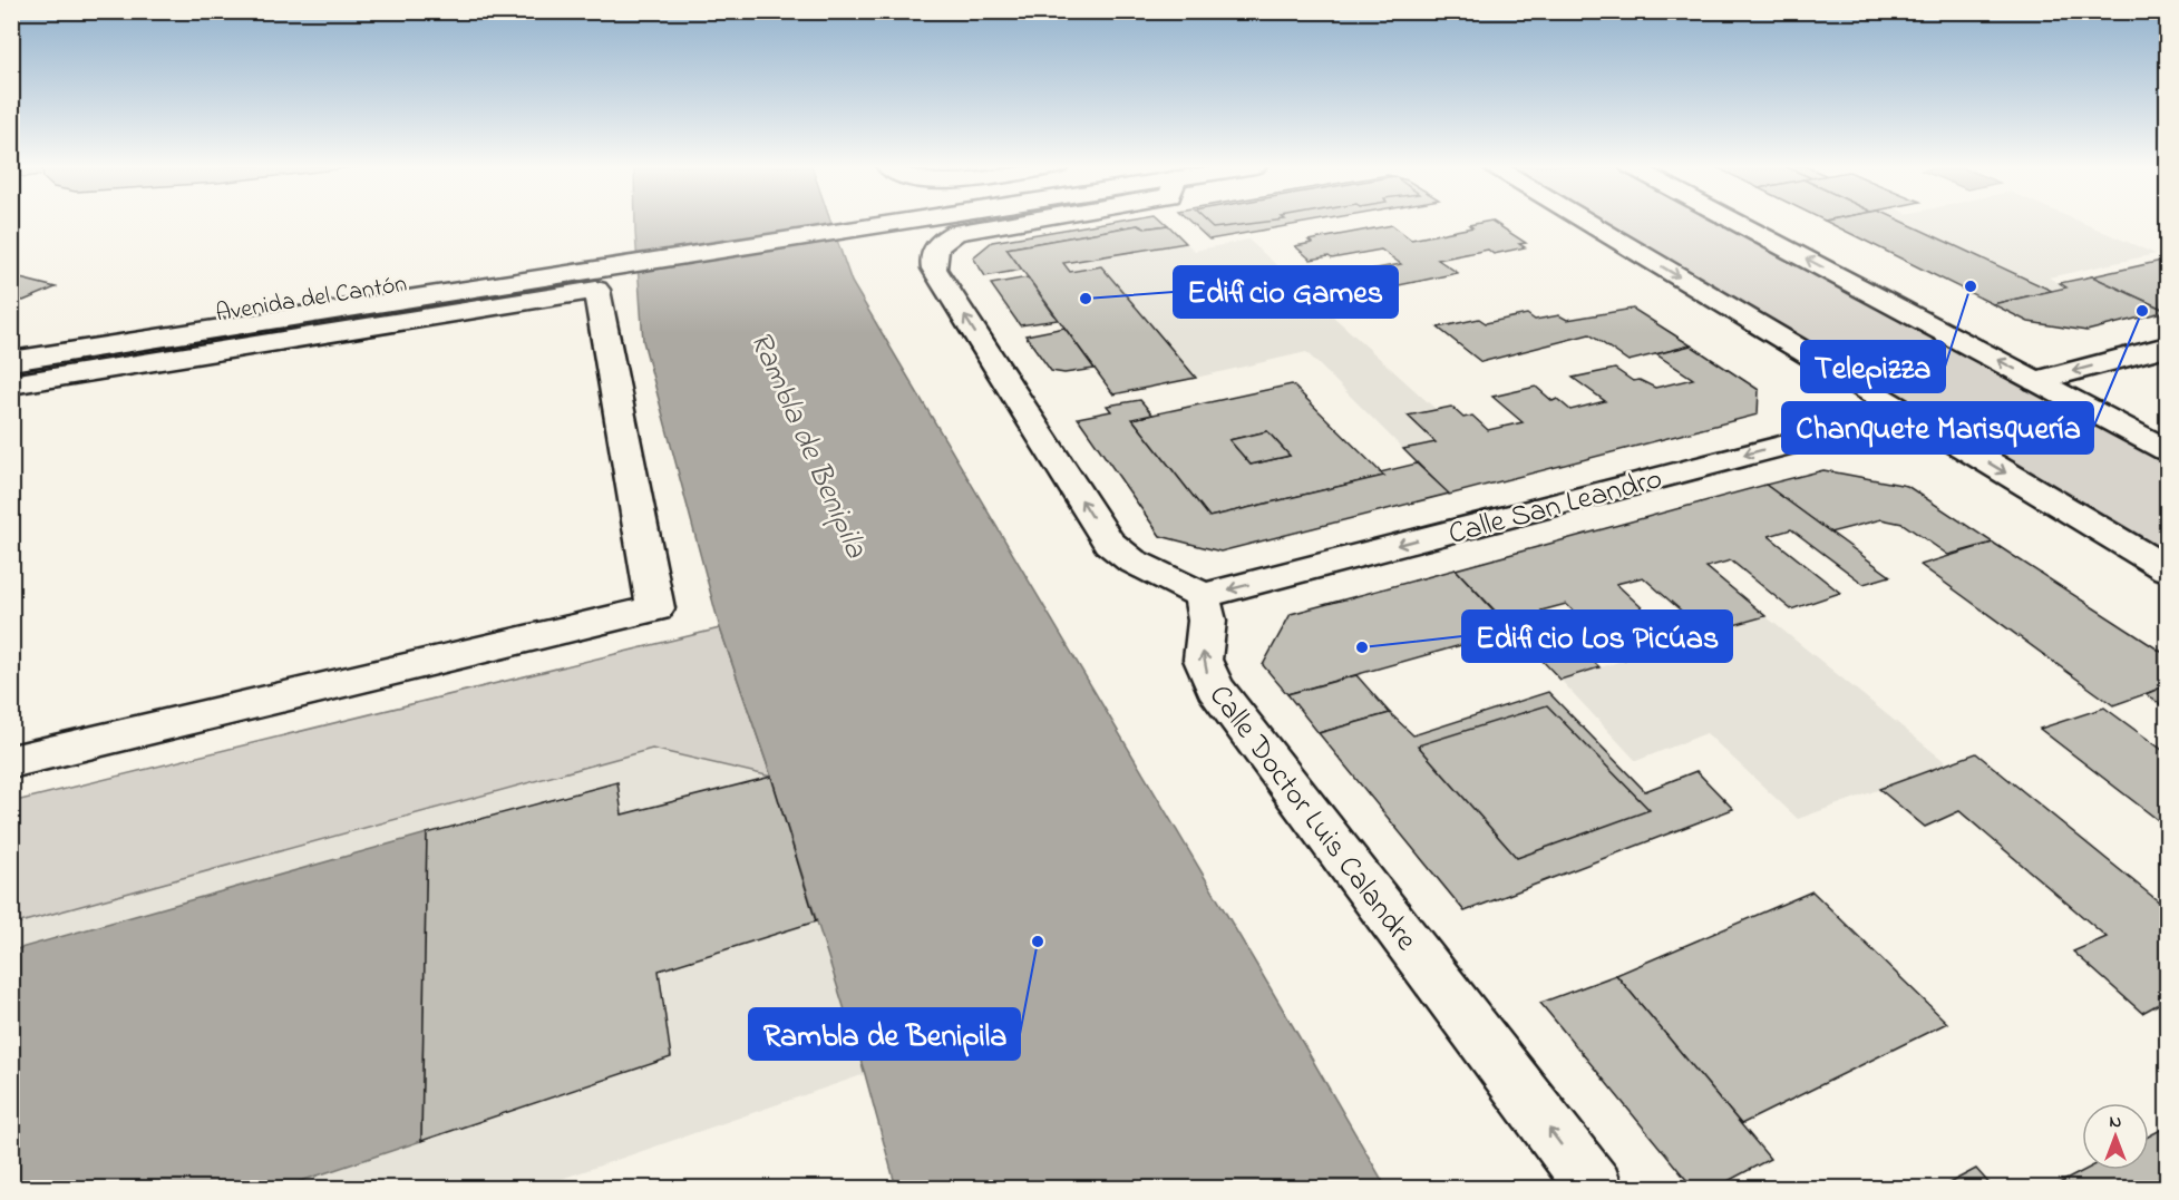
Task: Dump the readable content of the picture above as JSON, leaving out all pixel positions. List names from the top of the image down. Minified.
{"streets":{"street":["Avenida del Cantón","Calle San Leandro","Calle Doctor Luis Calandre"]},"crossings":[["Calle San Leandro","Calle Doctor Luis Calandre"]],"one_way":["Calle San Leandro","Calle Doctor Luis Calandre"],"water":["Rambla de Benipila"],"places":["Telepizza","Edificio Games","Chanquete Marisquería","Edificio Los Picúas","Rambla de Benipila"],"north":"top"}
